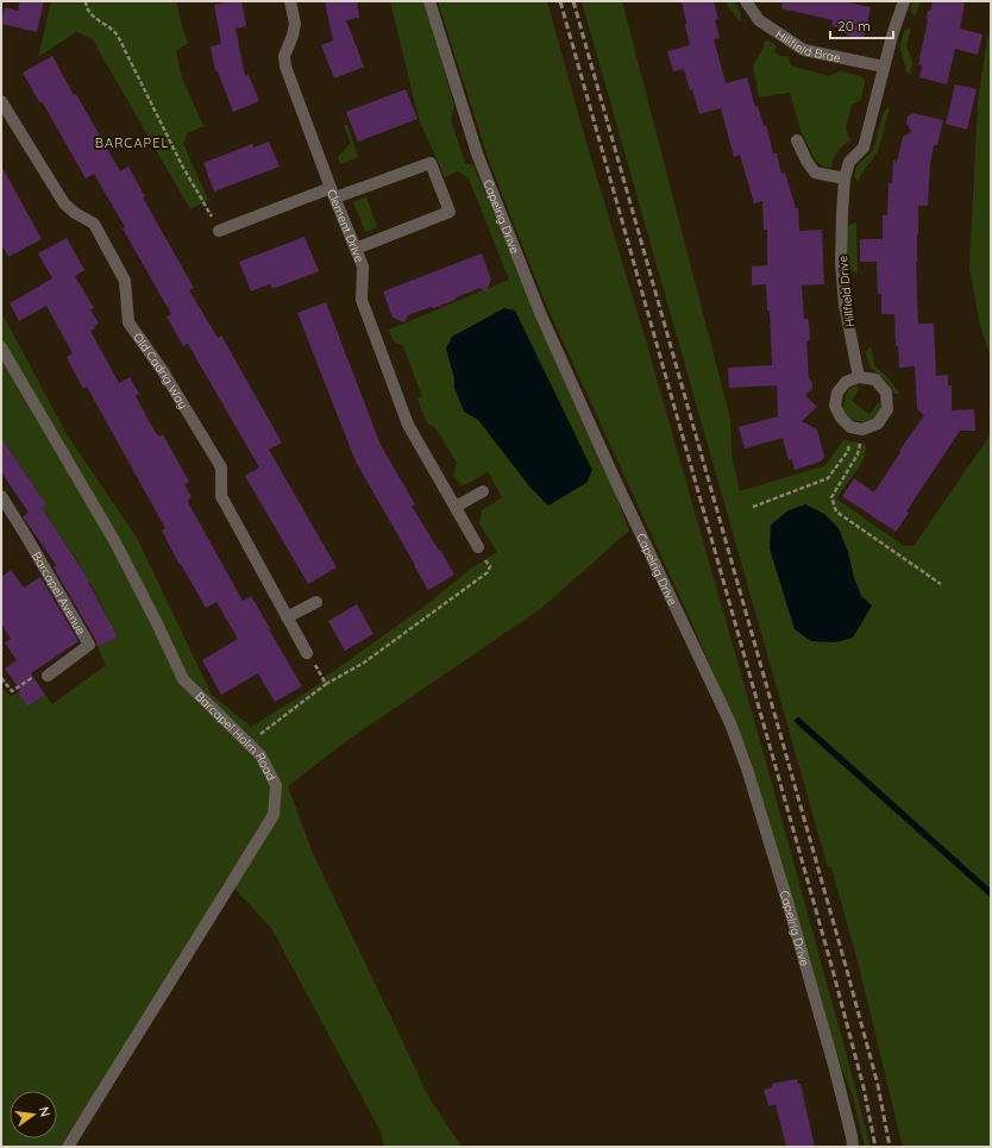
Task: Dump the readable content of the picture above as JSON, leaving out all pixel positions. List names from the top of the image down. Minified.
{"streets":{"street":["Hillfield Brae","Capelrig Drive","Clement Drive","Hillfield Drive","Old Cadrig Way","Barcapel Avenue","Barcapel Holm Road"]},"crossings":[["Hillfield Brae","Hillfield Drive"]],"districts":["BARCAPEL"],"scale_bar":"20 m","north":"right"}
